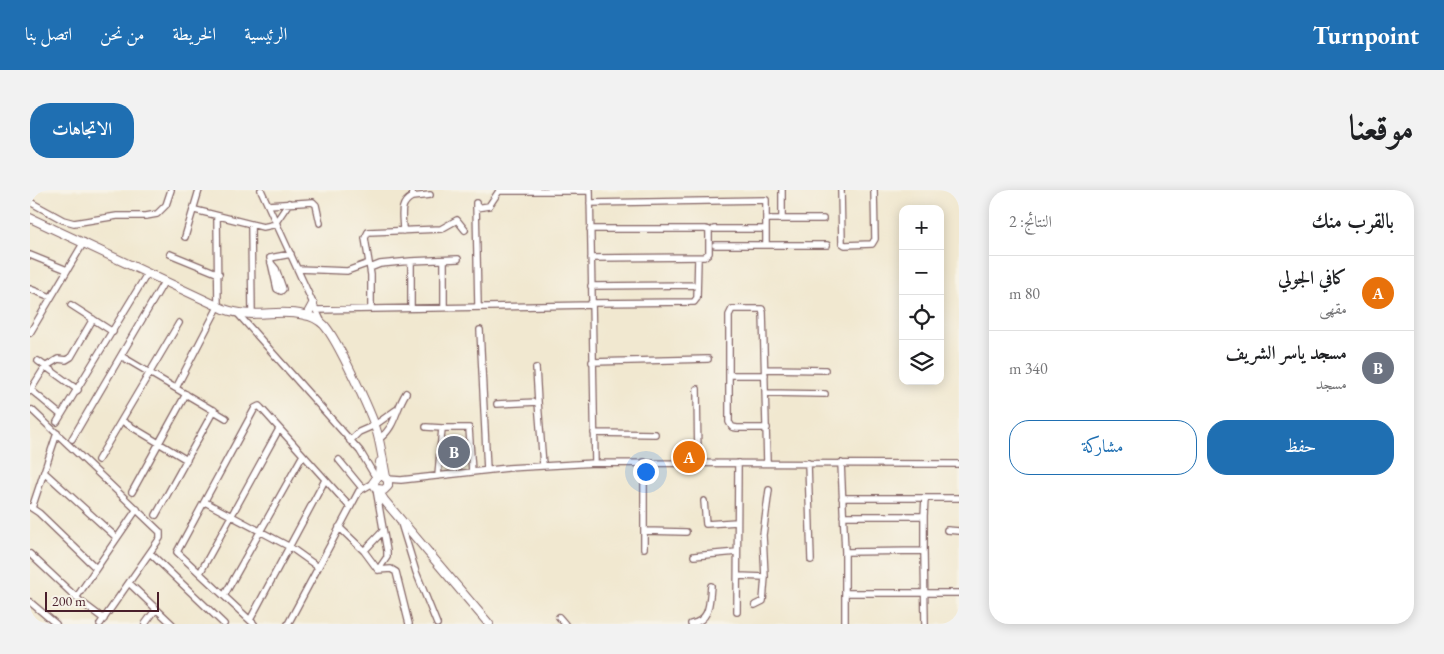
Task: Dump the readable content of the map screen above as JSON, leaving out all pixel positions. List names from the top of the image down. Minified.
{"scale_bar":"200 m","page":{"header":"Turnpoint","nav":["الرئيسية","الخريطة","من نحن","اتصل بنا"],"title":"موقعنا","buttons":["الاتجاهات",["حفظ","مشاركة"]],"heading":["بالقرب منك","النتائج: 2"],"map_buttons":["+","−"],"list":[{"mark":"A","name":"كافي الجولي","note":"مقهى","value":"80 m"},{"mark":"B","name":"مسجد ياسر الشريف","note":"مسجد","value":"340 m"}],"pins":["B","A"],"scale":"200 m"}}
